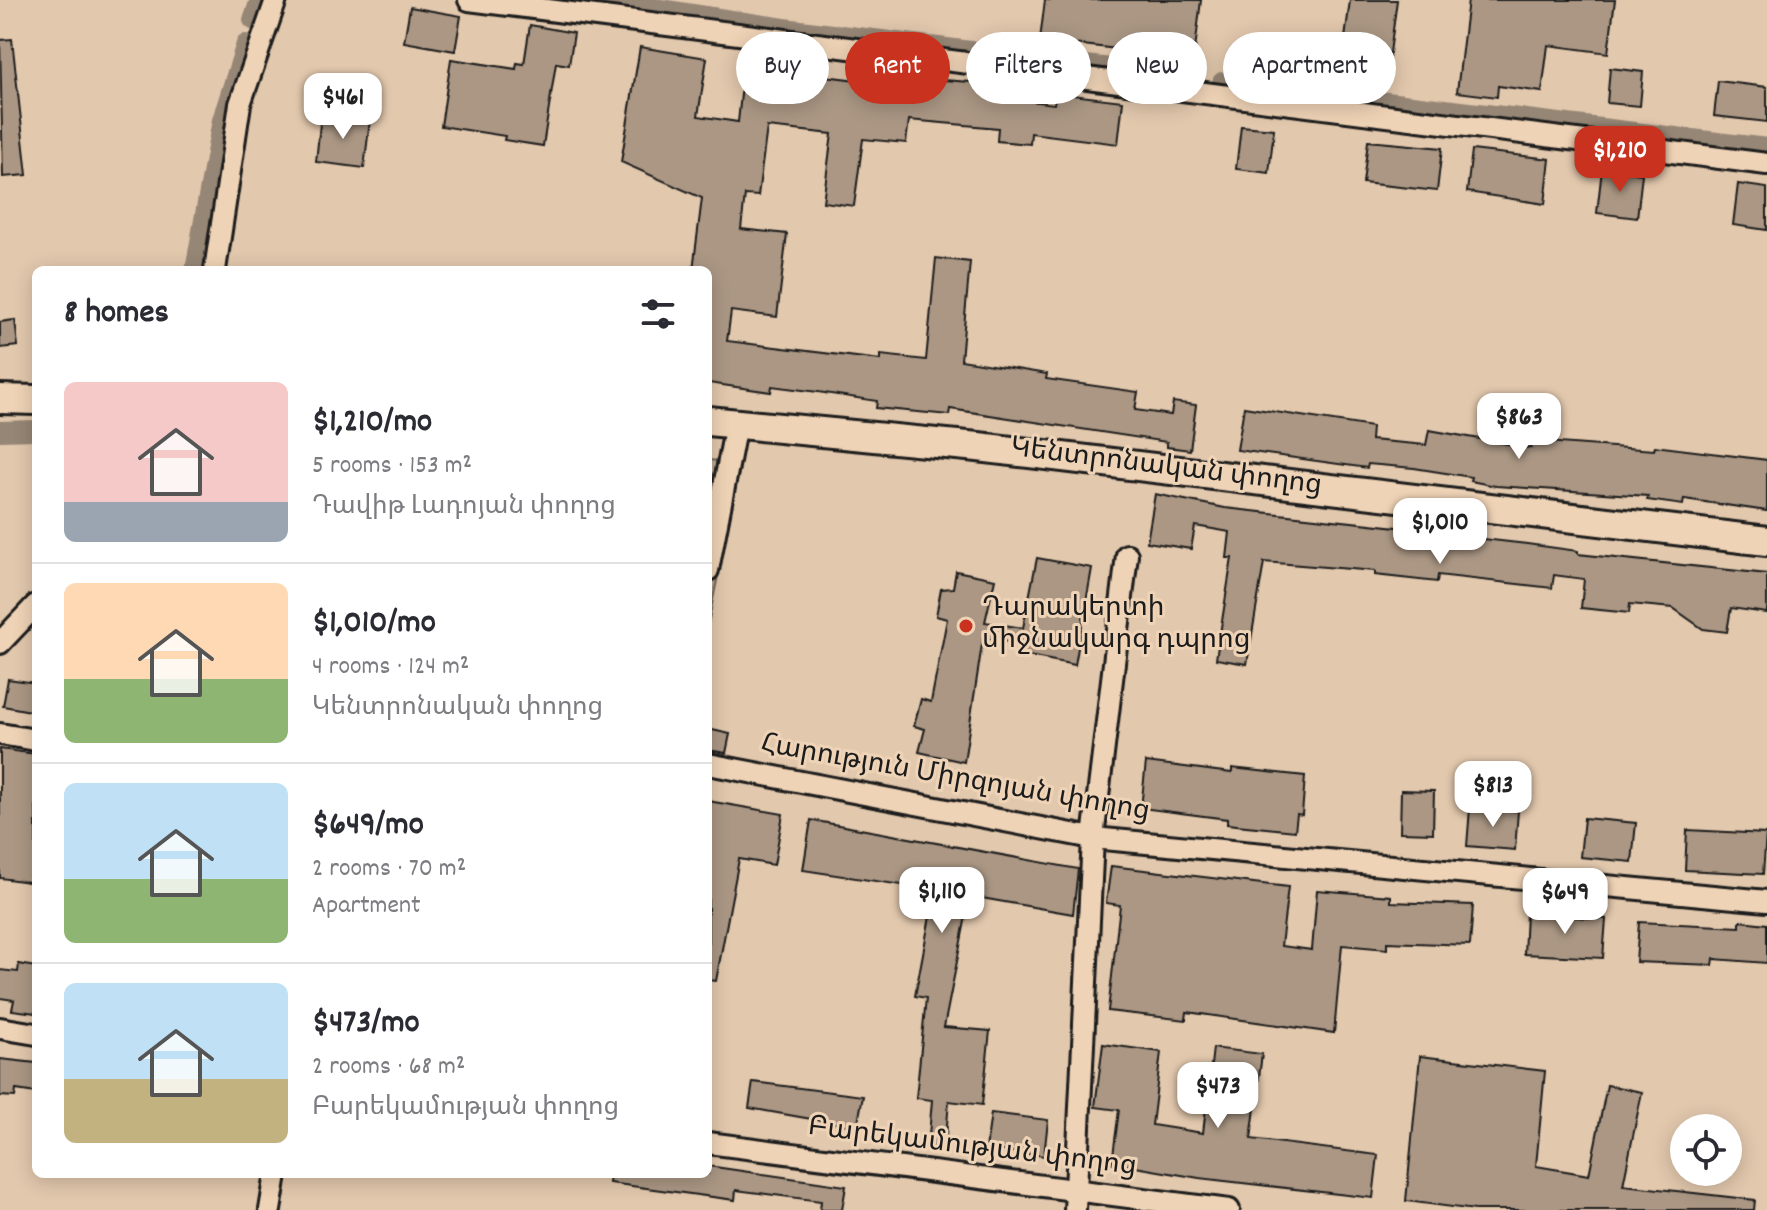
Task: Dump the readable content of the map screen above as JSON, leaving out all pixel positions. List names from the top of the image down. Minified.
{"streets":{"main road":["Կենտրոնական փողոց"],"street":["Հարություն Միրզոյան փողոց","Բարեկամության փողոց"]},"places":["Դարակերտի միջնակարգ դպրոց"],"page":{"chip":["Buy","Rent","Filters","New","Apartment"],"price":["$461","$1,210","$863","$1,010","$813","$1,110","$649","$473"],"heading":"8 homes","list":[{"name":"$1,210/mo","note":"5 rooms · 153 m² · Դավիթ Լադոյան փողոց"},{"name":"$1,010/mo","note":"4 rooms · 124 m² · Կենտրոնական փողոց"},{"name":"$649/mo","note":"2 rooms · 70 m² · Apartment"},{"name":"$473/mo","note":"2 rooms · 68 m² · Բարեկամության փողոց"}]}}
